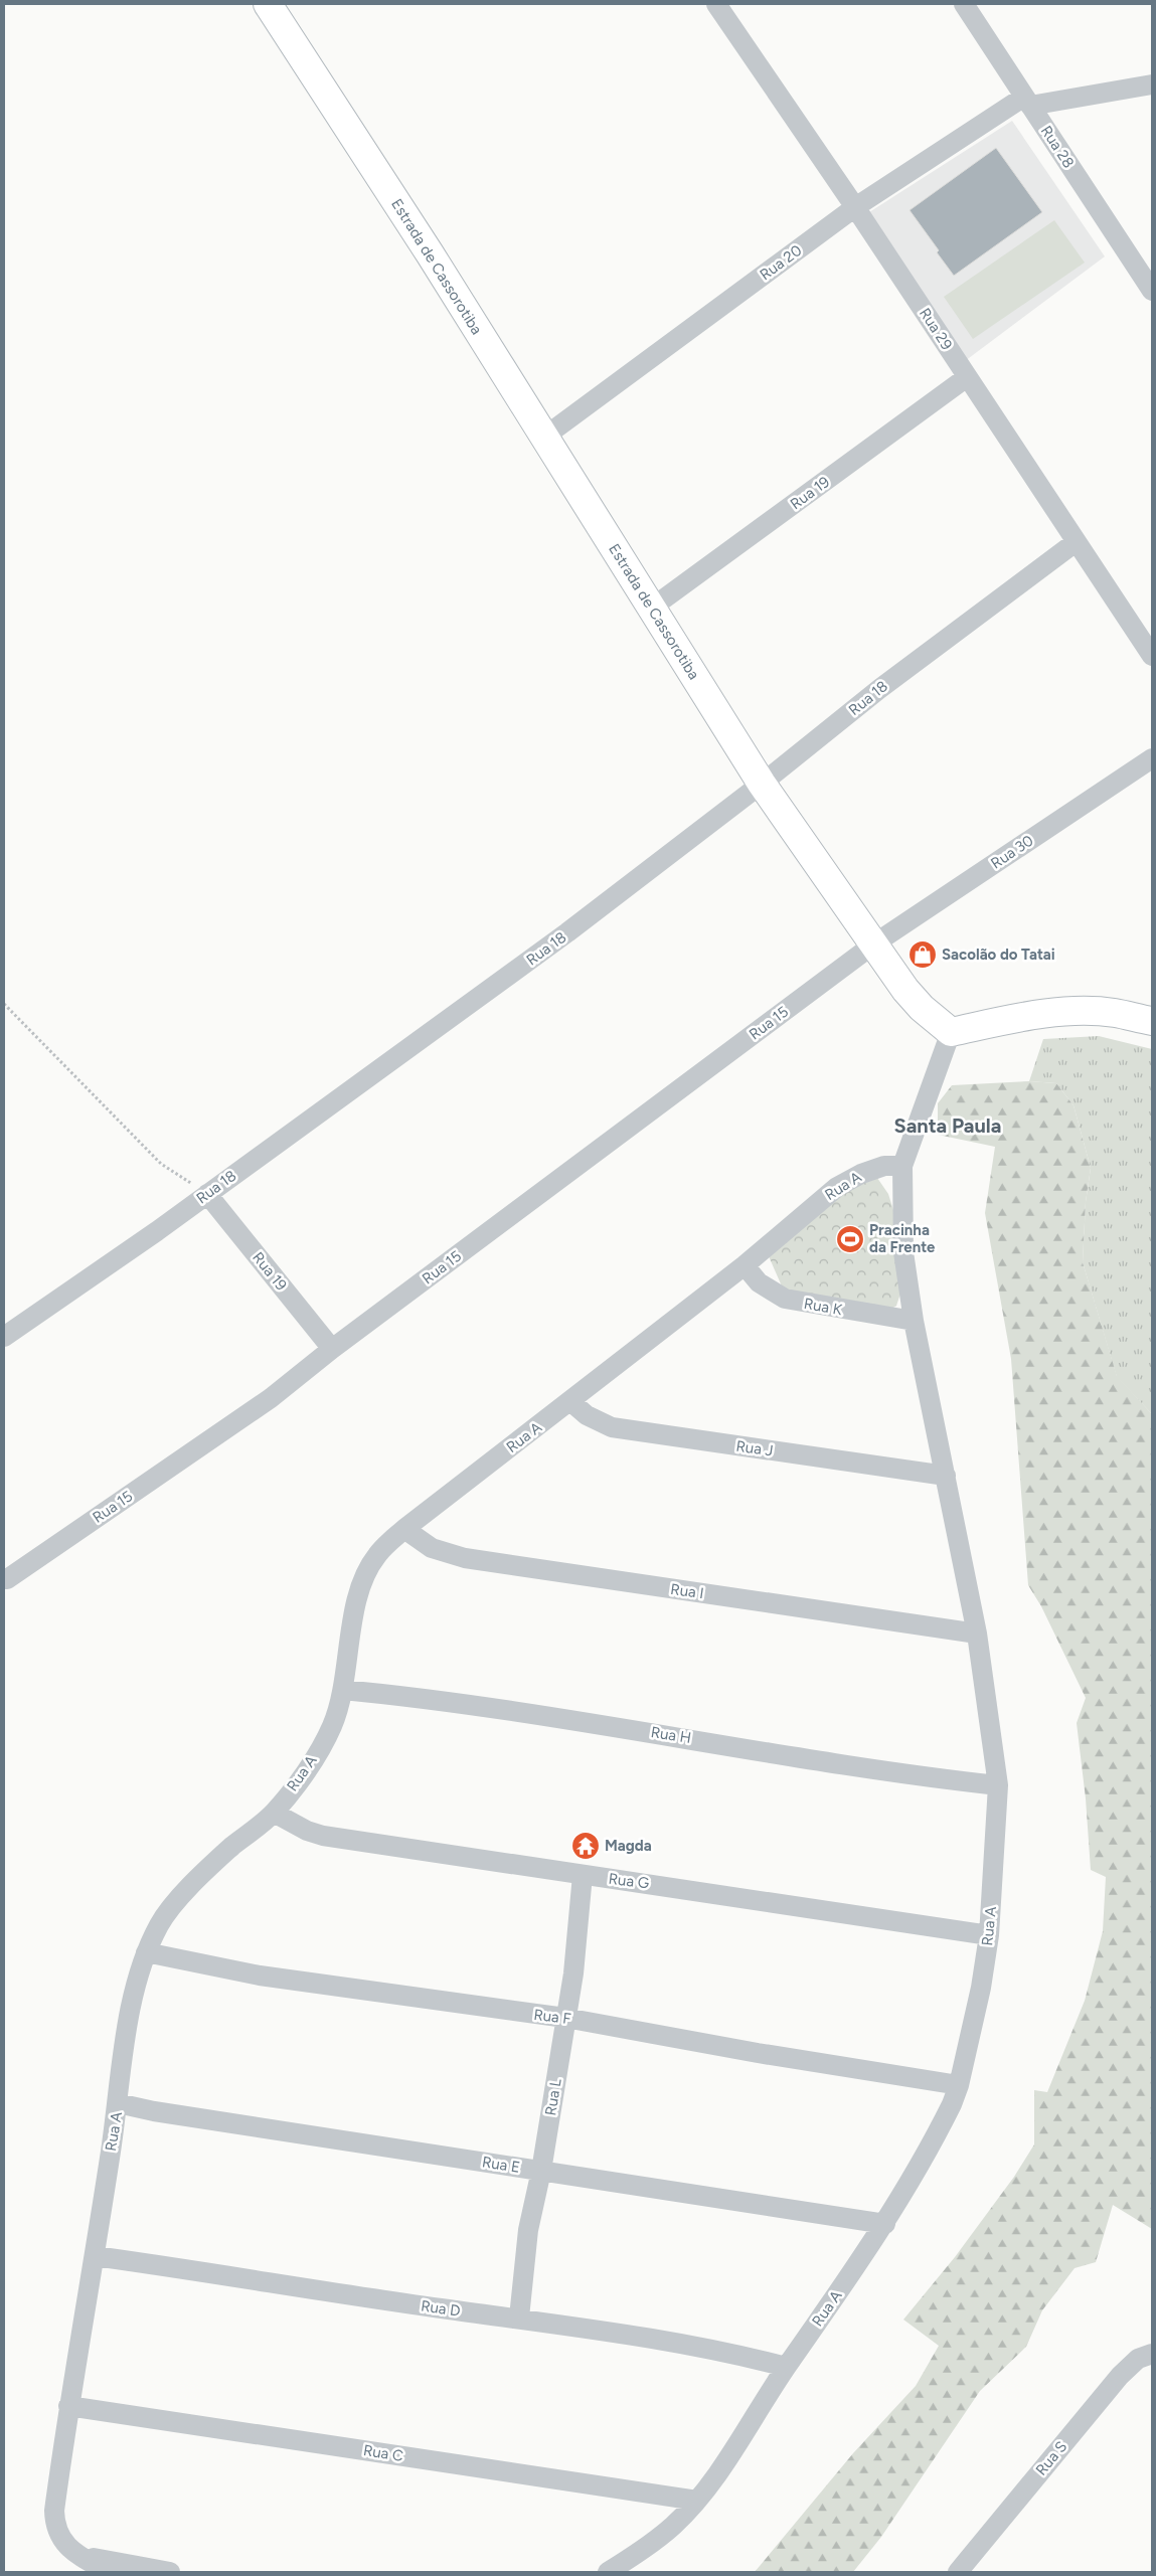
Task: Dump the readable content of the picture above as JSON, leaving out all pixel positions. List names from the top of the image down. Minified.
{"streets":{"main road":["Estrada de Cassorotiba"],"street":["Rua 28","Rua 20","Rua 29","Rua 19","Rua 18","Rua 30","Rua 15","Rua A","Rua K","Rua J","Rua I","Rua H","Rua G","Rua F","Rua L","Rua E","Rua D","Rua C","Rua S"]},"crossings":[["Rua 28","Rua 20"],["Rua 20","Estrada de Cassorotiba"],["Rua 20","Rua 29"],["Estrada de Cassorotiba","Rua 19"],["Estrada de Cassorotiba","Rua 18"],["Estrada de Cassorotiba","Rua 30"],["Estrada de Cassorotiba","Rua 15"],["Estrada de Cassorotiba","Rua A"],["Rua 29","Rua 19"],["Rua 29","Rua 18"],["Rua 19","Rua 18"],["Rua 19","Rua 15"],["Rua 30","Rua 15"],["Rua A","Rua K"],["Rua A","Rua J"],["Rua A","Rua I"],["Rua A","Rua H"],["Rua A","Rua G"],["Rua A","Rua F"],["Rua A","Rua E"],["Rua A","Rua D"],["Rua A","Rua C"],["Rua G","Rua L"],["Rua F","Rua L"],["Rua L","Rua E"],["Rua L","Rua D"]],"districts":["Santa Paula"],"places":{"shop":["Sacolão do Tatai"],"sports":["Pracinha da Frente"],"temple":["Magda"]}}
